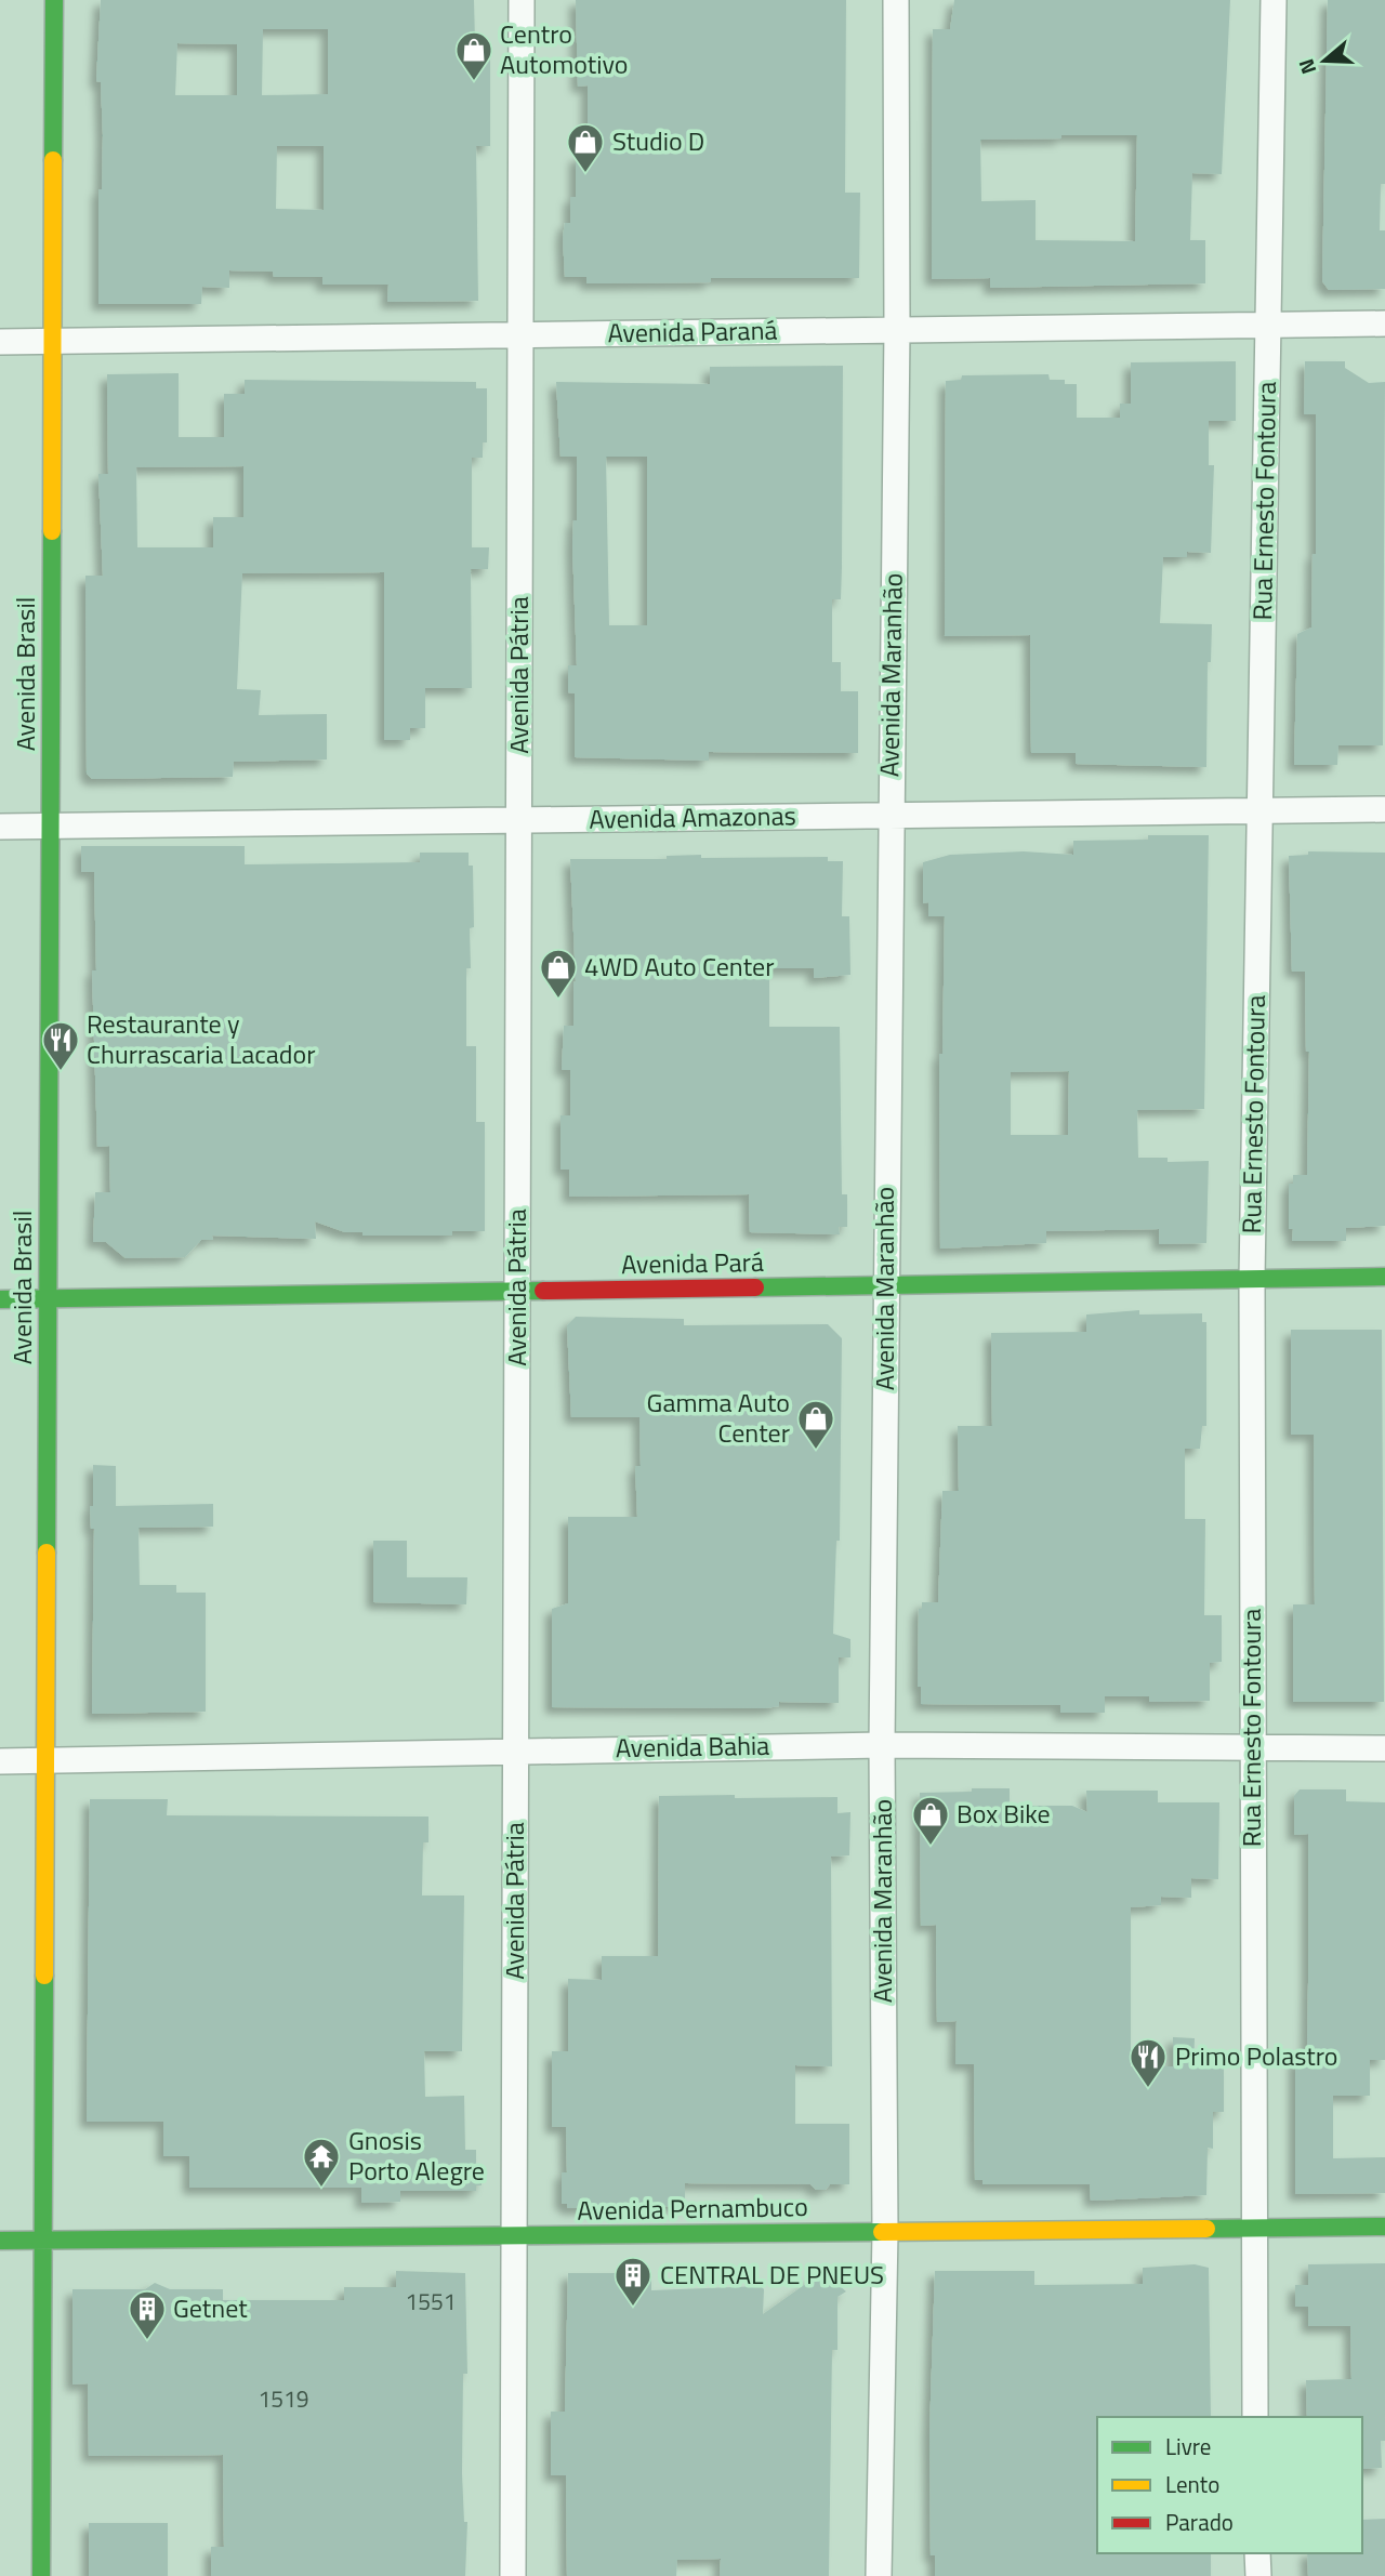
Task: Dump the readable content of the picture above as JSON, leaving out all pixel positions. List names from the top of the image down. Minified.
{"streets":{"street":["Avenida Paraná","Rua Ernesto Fontoura","Avenida Brasil","Avenida Pátria","Avenida Maranhão","Avenida Amazonas","Avenida Pará","Avenida Bahia","Avenida Pernambuco"]},"crossings":[["Avenida Paraná","Rua Ernesto Fontoura"],["Avenida Paraná","Avenida Brasil"],["Avenida Paraná","Avenida Pátria"],["Avenida Paraná","Avenida Maranhão"],["Rua Ernesto Fontoura","Avenida Amazonas"],["Rua Ernesto Fontoura","Avenida Pará"],["Rua Ernesto Fontoura","Avenida Bahia"],["Rua Ernesto Fontoura","Avenida Pernambuco"],["Avenida Brasil","Avenida Amazonas"],["Avenida Brasil","Avenida Pará"],["Avenida Brasil","Avenida Bahia"],["Avenida Brasil","Avenida Pernambuco"],["Avenida Pátria","Avenida Amazonas"],["Avenida Pátria","Avenida Pará"],["Avenida Pátria","Avenida Bahia"],["Avenida Pátria","Avenida Pernambuco"],["Avenida Maranhão","Avenida Amazonas"],["Avenida Maranhão","Avenida Pará"],["Avenida Maranhão","Avenida Bahia"],["Avenida Maranhão","Avenida Pernambuco"]],"places":{"shop":["Centro Automotivo","Studio D","4WD Auto Center","Gamma Auto Center","Box Bike"],"restaurant":["Restaurante y Churrascaria Lacador","Primo Polastro"],"temple":["Gnosis Porto Alegre"],"building":["CENTRAL DE PNEUS","Getnet"]},"house_numbers":["1551","1519"],"legend":["Livre","Lento","Parado"],"north":"left"}
